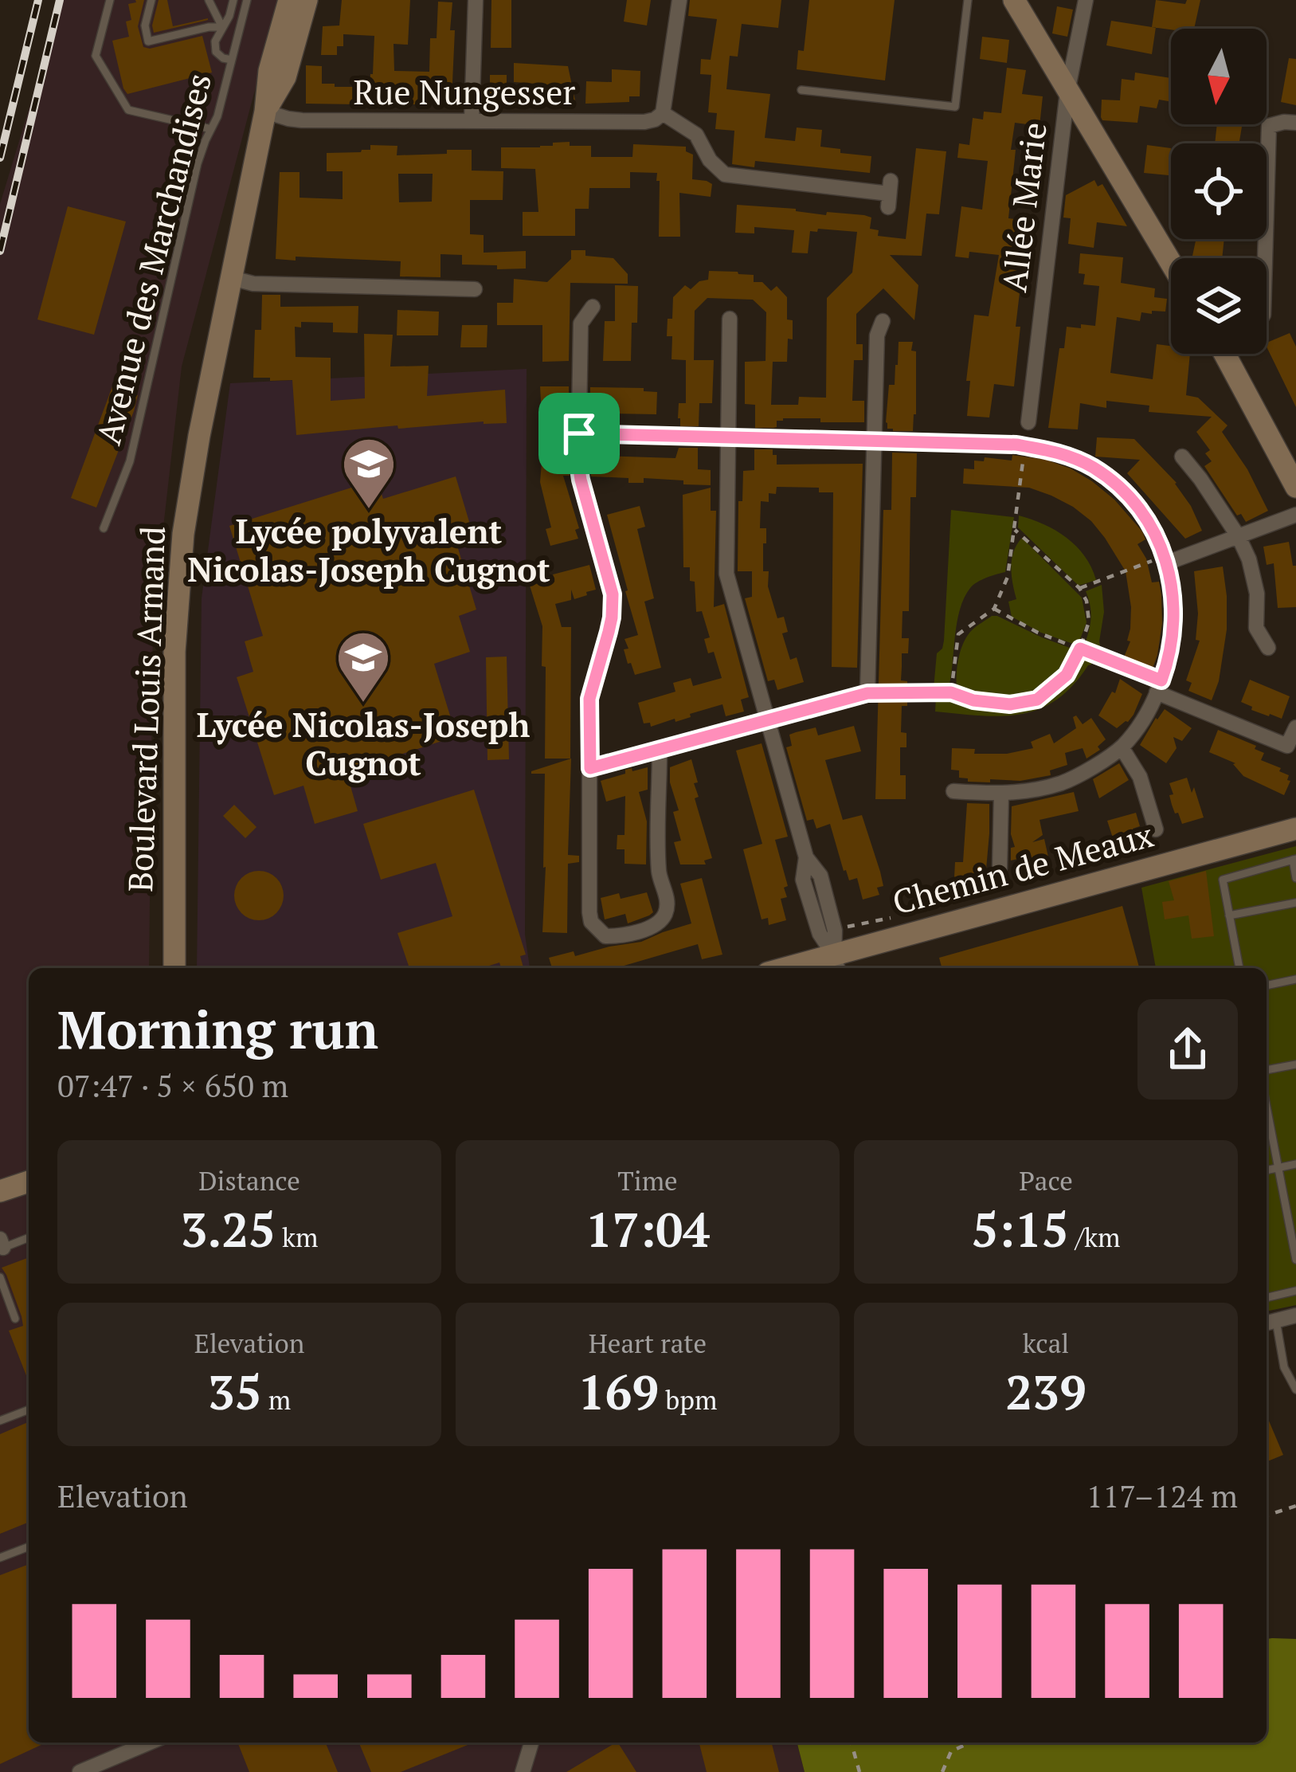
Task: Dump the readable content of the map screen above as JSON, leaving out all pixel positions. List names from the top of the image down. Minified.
{"streets":{"main road":["Boulevard Louis Armand","Chemin de Meaux"],"street":["Rue Nungesser","Allée Marie"],"lane":["Avenue des Marchandises"]},"crossings":[["Rue Nungesser","Boulevard Louis Armand"]],"places":{"school or university":["Lycée polyvalent Nicolas-Joseph Cugnot","Lycée Nicolas-Joseph Cugnot"]},"north":"bottom","page":{"heading":["Morning run","07:47 · 5 × 650 m"],"stats":[["Distance","3.25 km"],["Time","17:04"],["Pace","5:15 /km"],["Elevation","35 m"],["Heart rate","169 bpm"],["kcal","239"]],"chart":["Elevation","117–124 m"]}}
